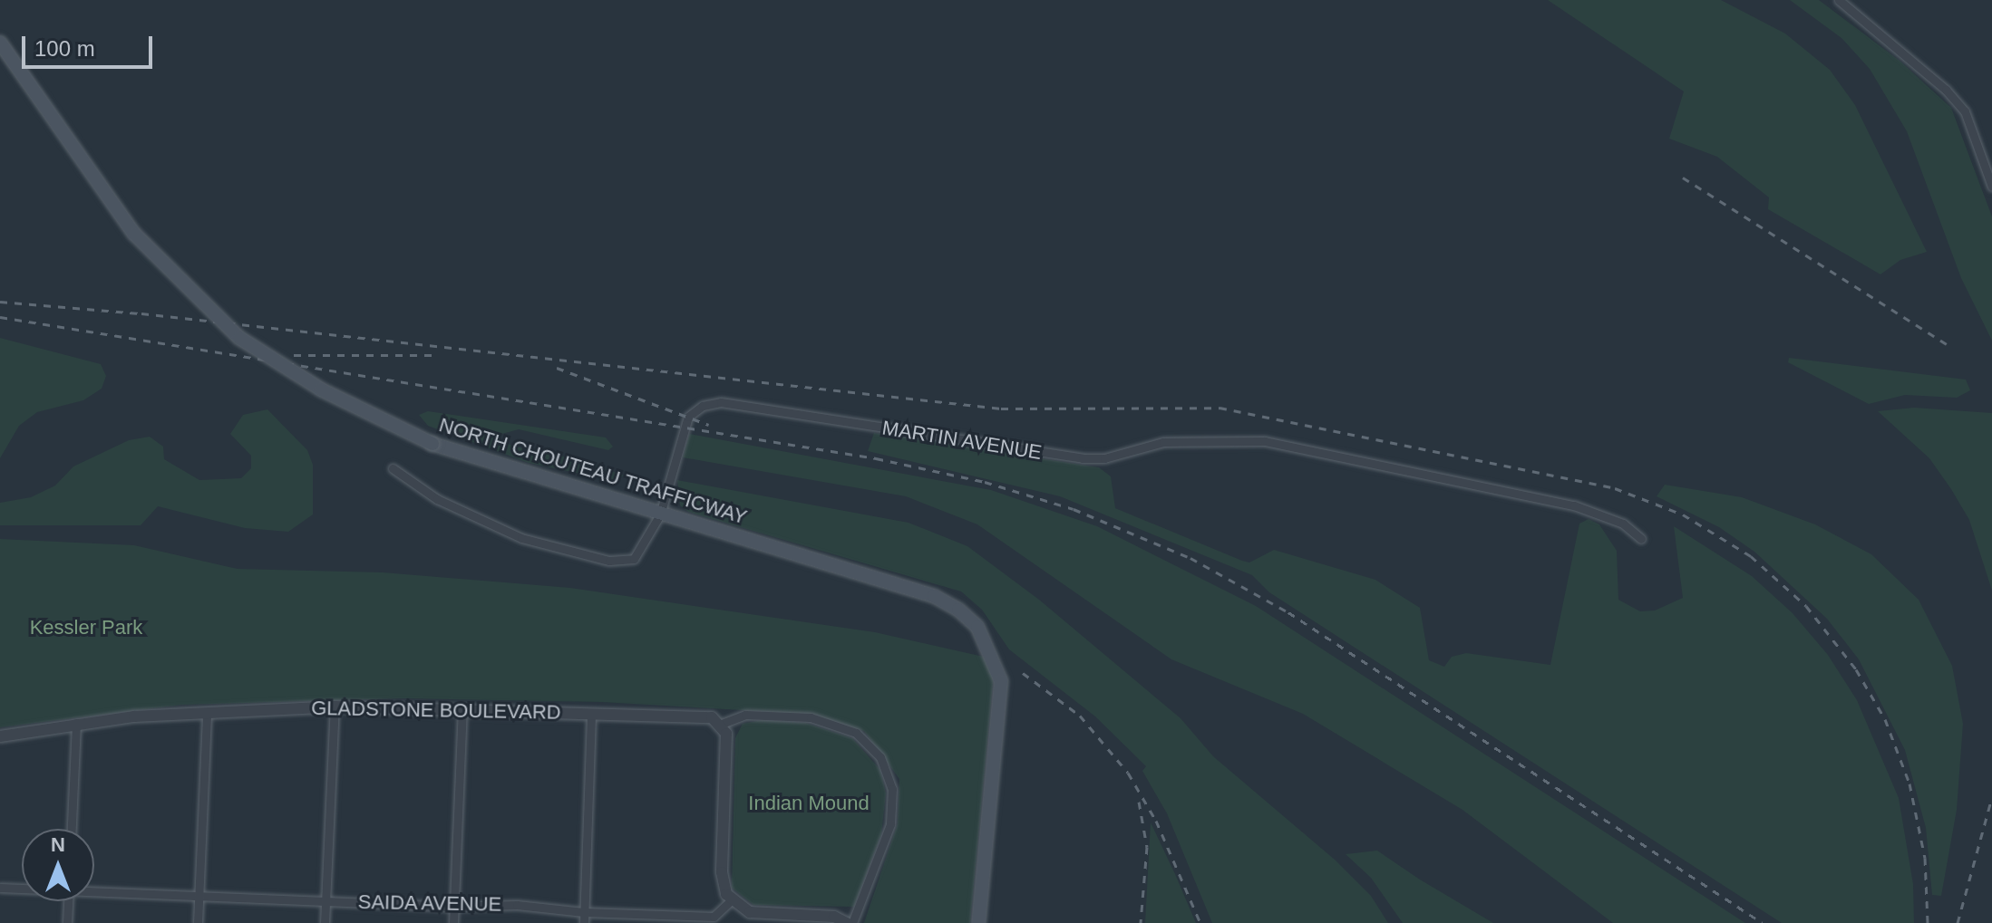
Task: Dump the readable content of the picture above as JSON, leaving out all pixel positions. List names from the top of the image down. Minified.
{"streets":{"main road":["NORTH CHOUTEAU TRAFFICWAY"],"street":["MARTIN AVENUE","GLADSTONE BOULEVARD","SAIDA AVENUE"]},"crossings":[["MARTIN AVENUE","NORTH CHOUTEAU TRAFFICWAY"],["GLADSTONE BOULEVARD","SAIDA AVENUE"]],"parks":["Kessler Park","Indian Mound"],"scale_bar":"100 m","north":"top"}
